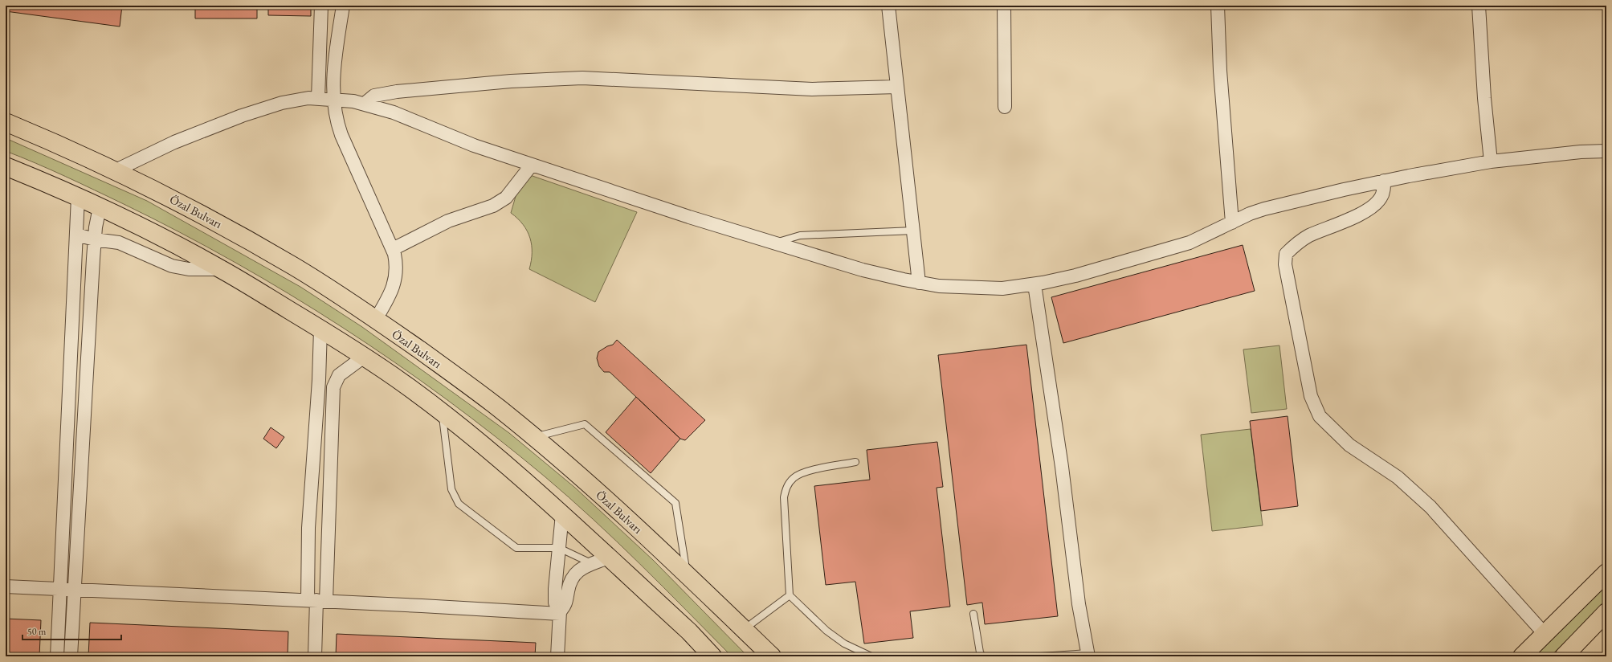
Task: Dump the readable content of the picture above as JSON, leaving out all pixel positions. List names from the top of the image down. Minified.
{"streets":{"highway":["Özal Bulvarı"]},"scale_bar":"50 m"}
